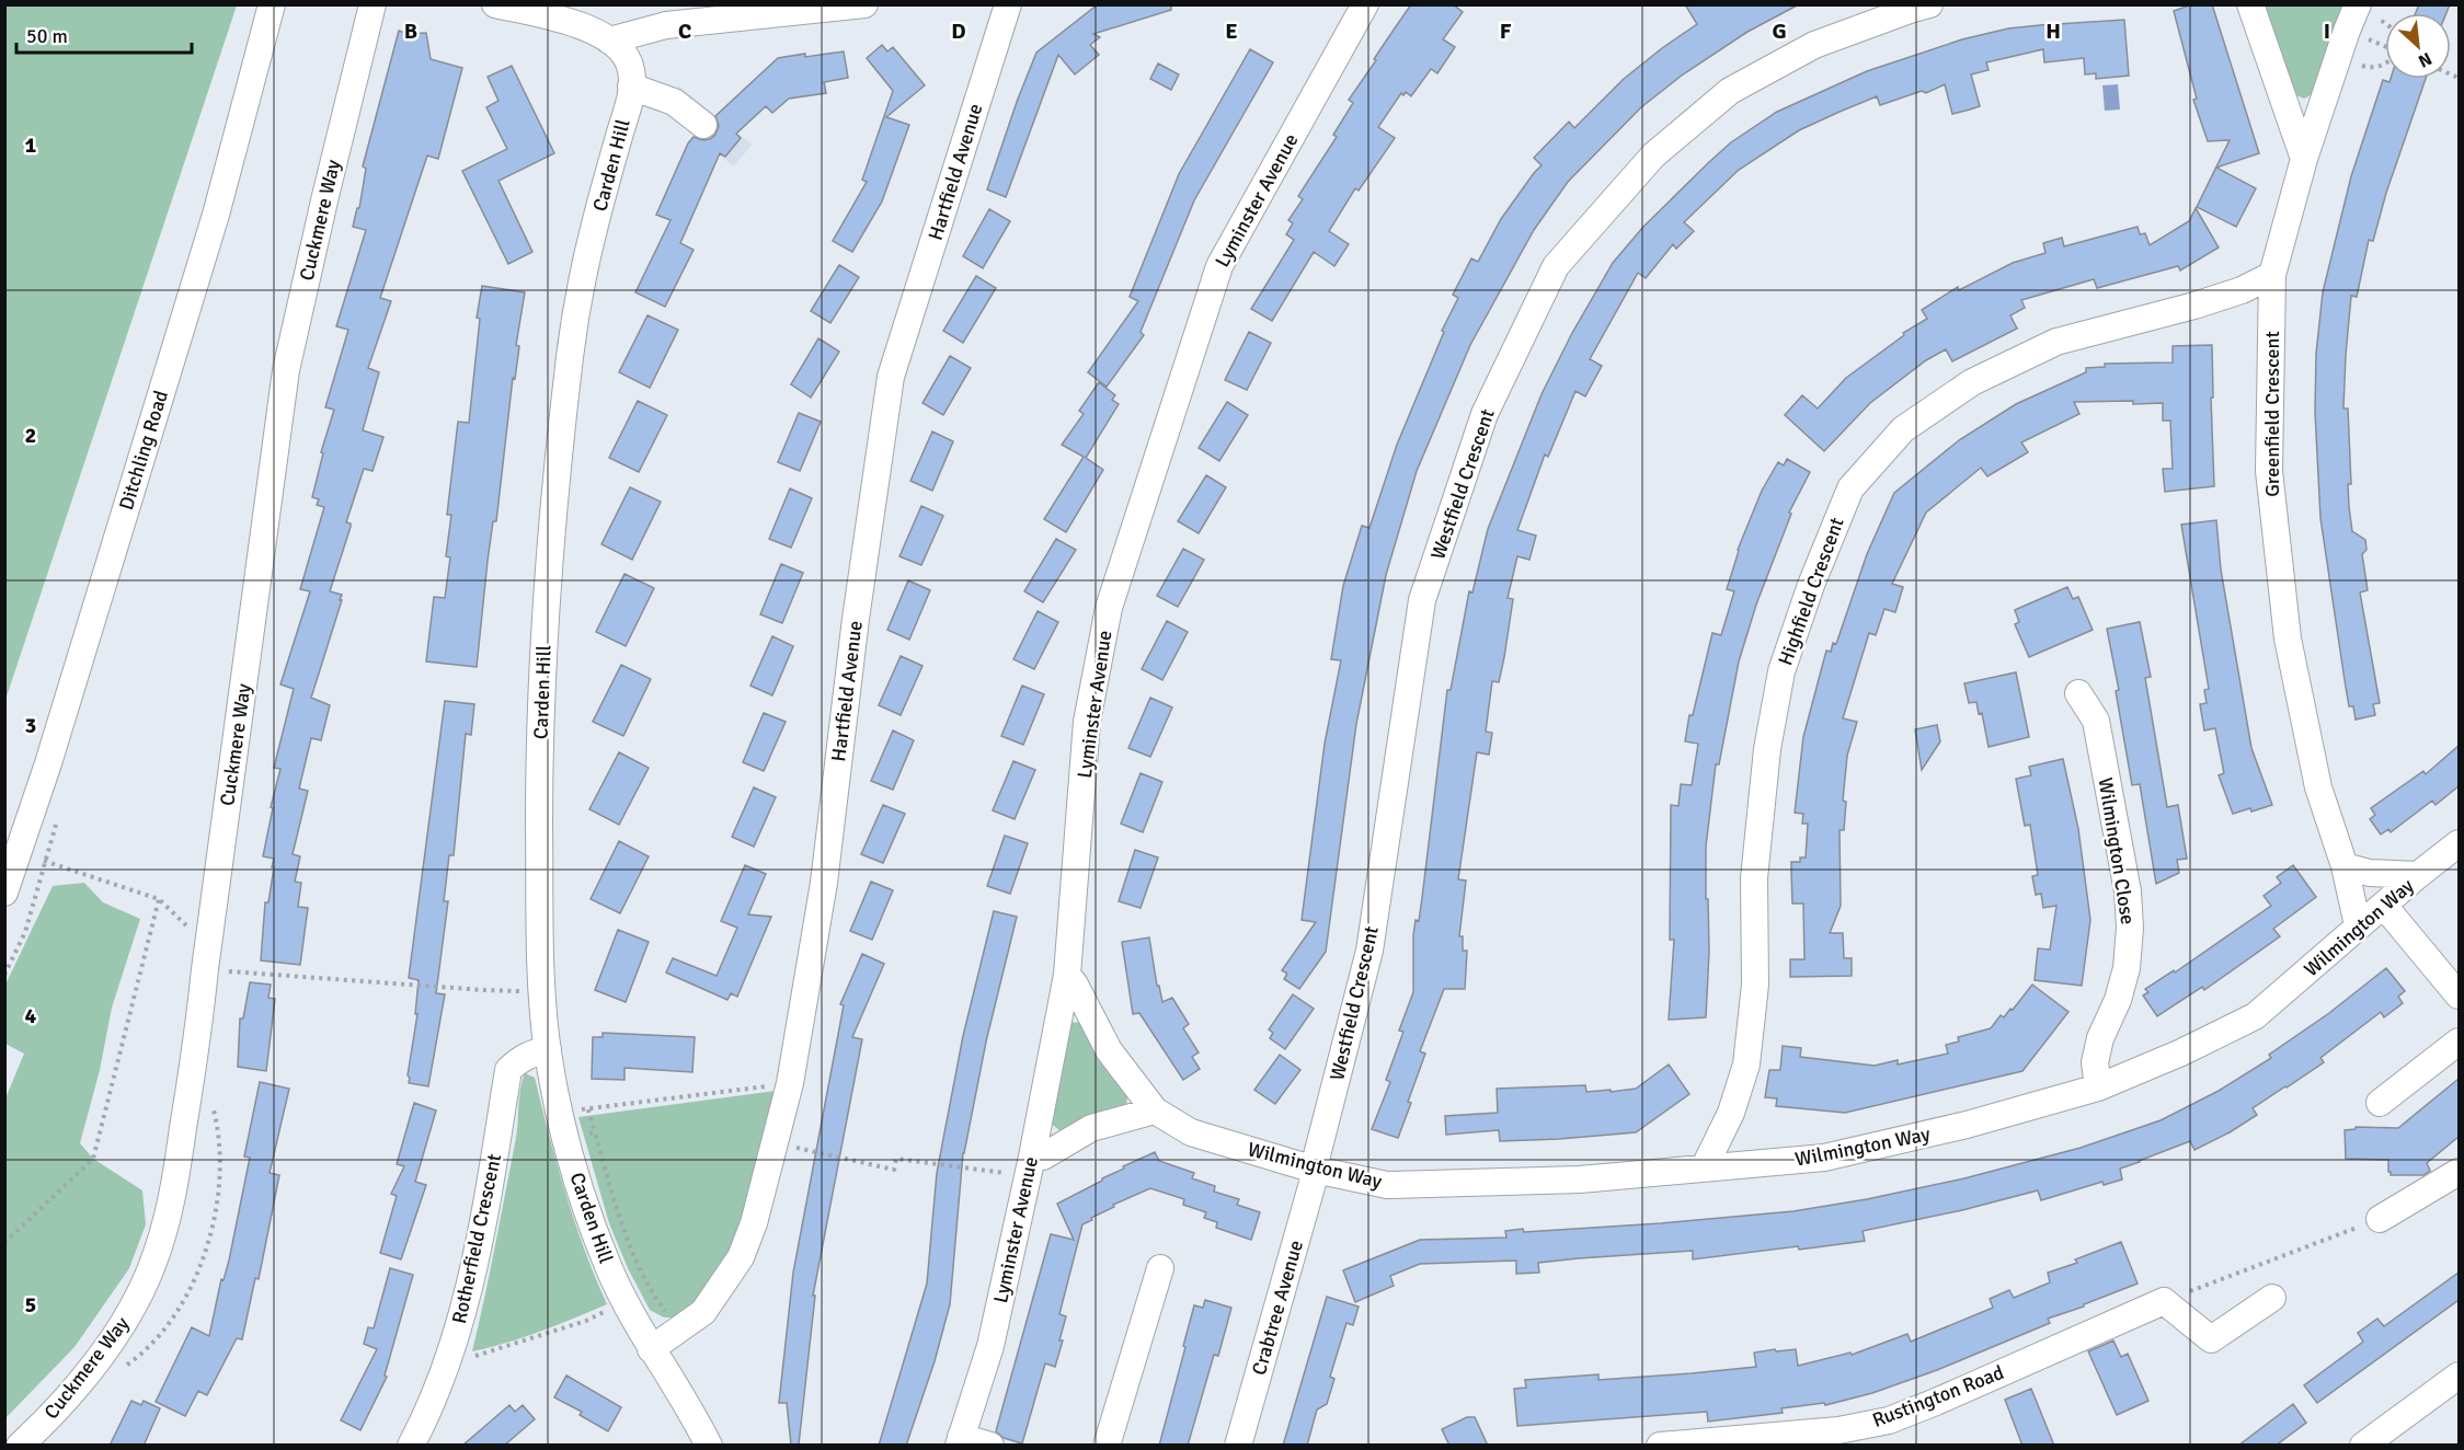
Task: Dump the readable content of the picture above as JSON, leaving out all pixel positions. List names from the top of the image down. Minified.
{"streets":{"street":["Carden Hill","Hartfield Avenue","Lyminster Avenue","Cuckmere Way","Greenfield Crescent","Ditchling Road","Westfield Crescent","Highfield Crescent","Wilmington Close","Wilmington Way","Rotherfield Crescent","Crabtree Avenue","Rustington Road"]},"crossings":[["Carden Hill","Hartfield Avenue"],["Carden Hill","Rotherfield Crescent"],["Lyminster Avenue","Wilmington Way"],["Greenfield Crescent","Highfield Crescent"],["Greenfield Crescent","Wilmington Way"],["Westfield Crescent","Wilmington Way"],["Westfield Crescent","Crabtree Avenue"],["Highfield Crescent","Wilmington Way"],["Wilmington Close","Wilmington Way"],["Wilmington Way","Crabtree Avenue"]],"scale_bar":"50 m","north":"bottom right","grid":{"columns":["B","C","D","E","F","G","H","I"],"rows":["1","2","3","4","5"]}}
